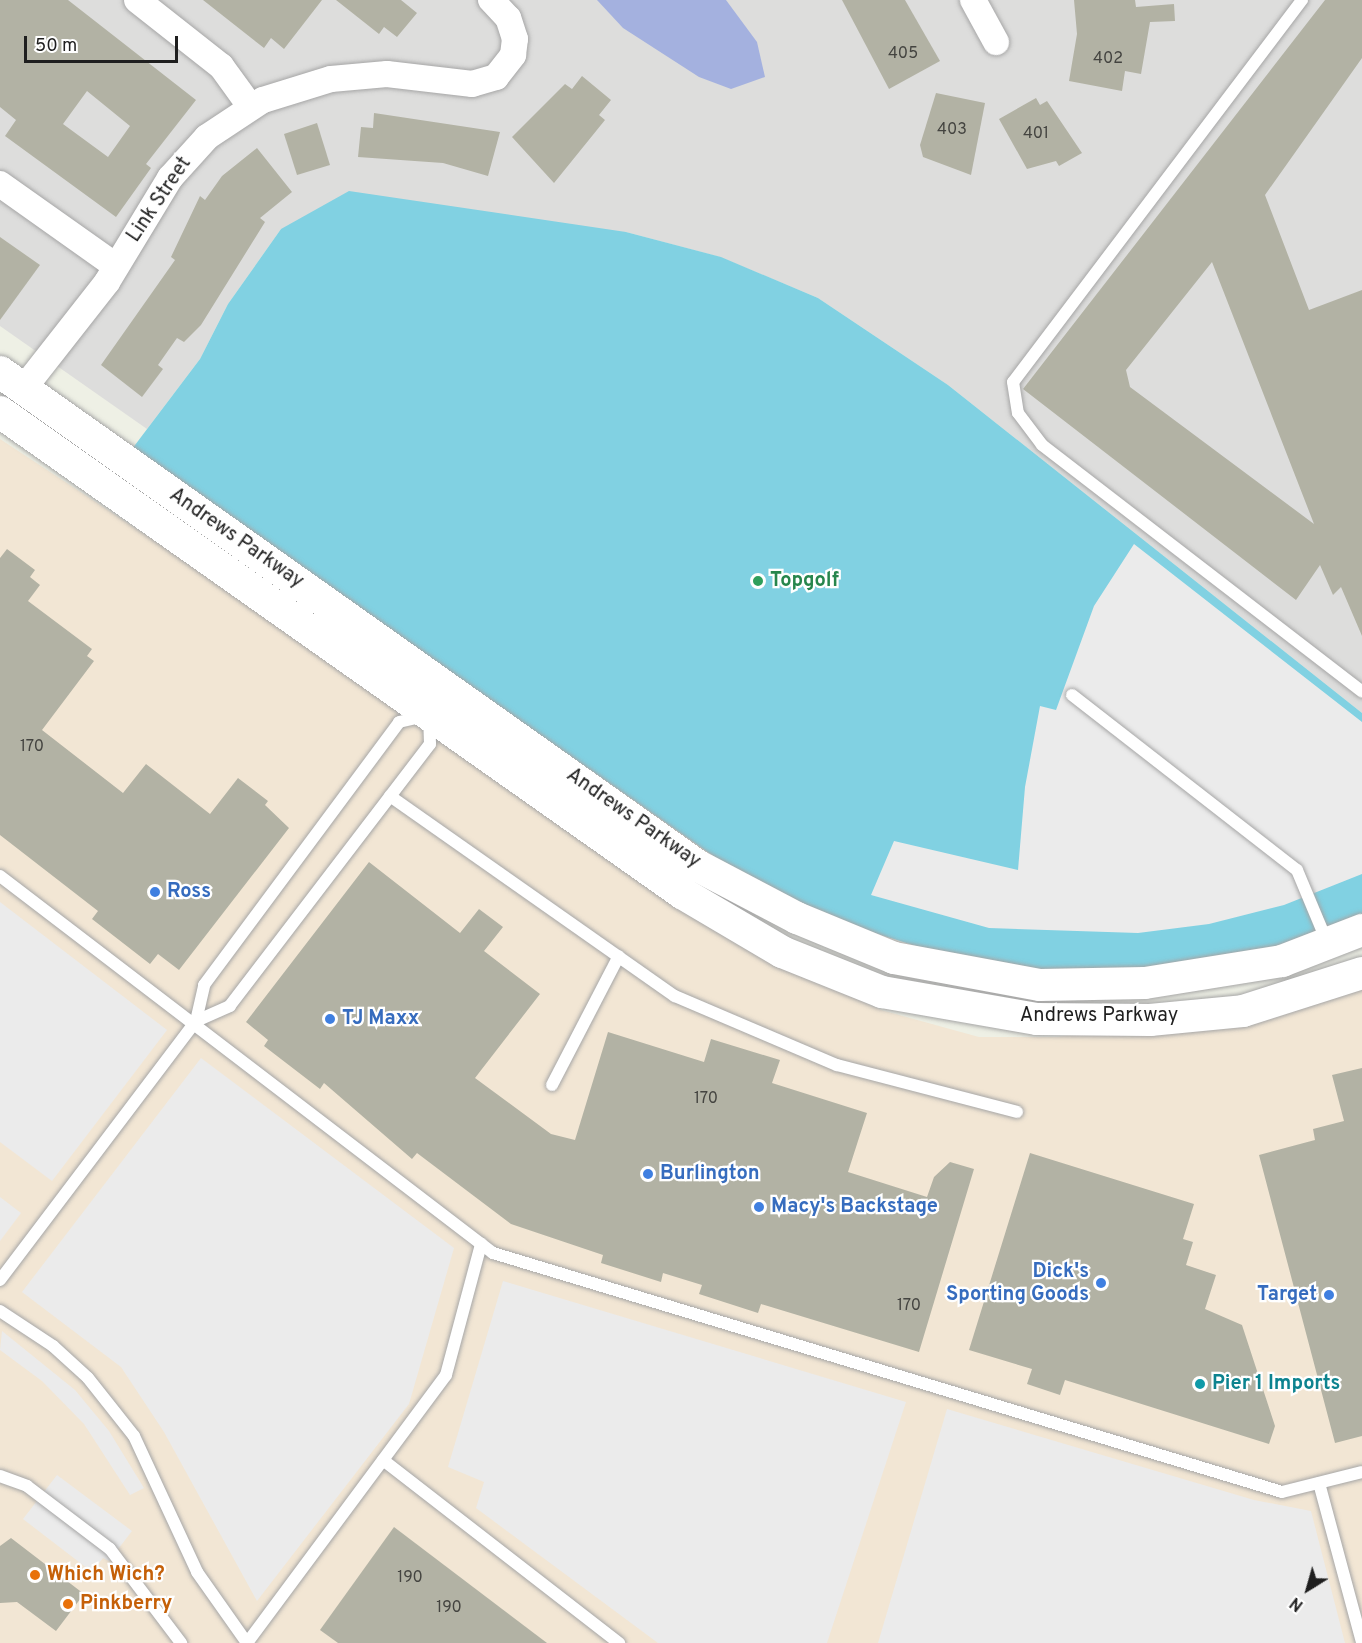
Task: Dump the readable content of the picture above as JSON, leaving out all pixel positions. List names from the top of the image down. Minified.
{"streets":{"street":["Link Street","Andrews Parkway"]},"crossings":[["Link Street","Andrews Parkway"]],"places":["Topgolf","Ross","TJ Maxx","Burlington","Macy's Backstage","Dick's Sporting Goods","Target","Pier 1 Imports","Which Wich?","Pinkberry"],"house_numbers":["405","402","403","401","170","170","170","190","190"],"scale_bar":"50 m","north":"bottom left"}
